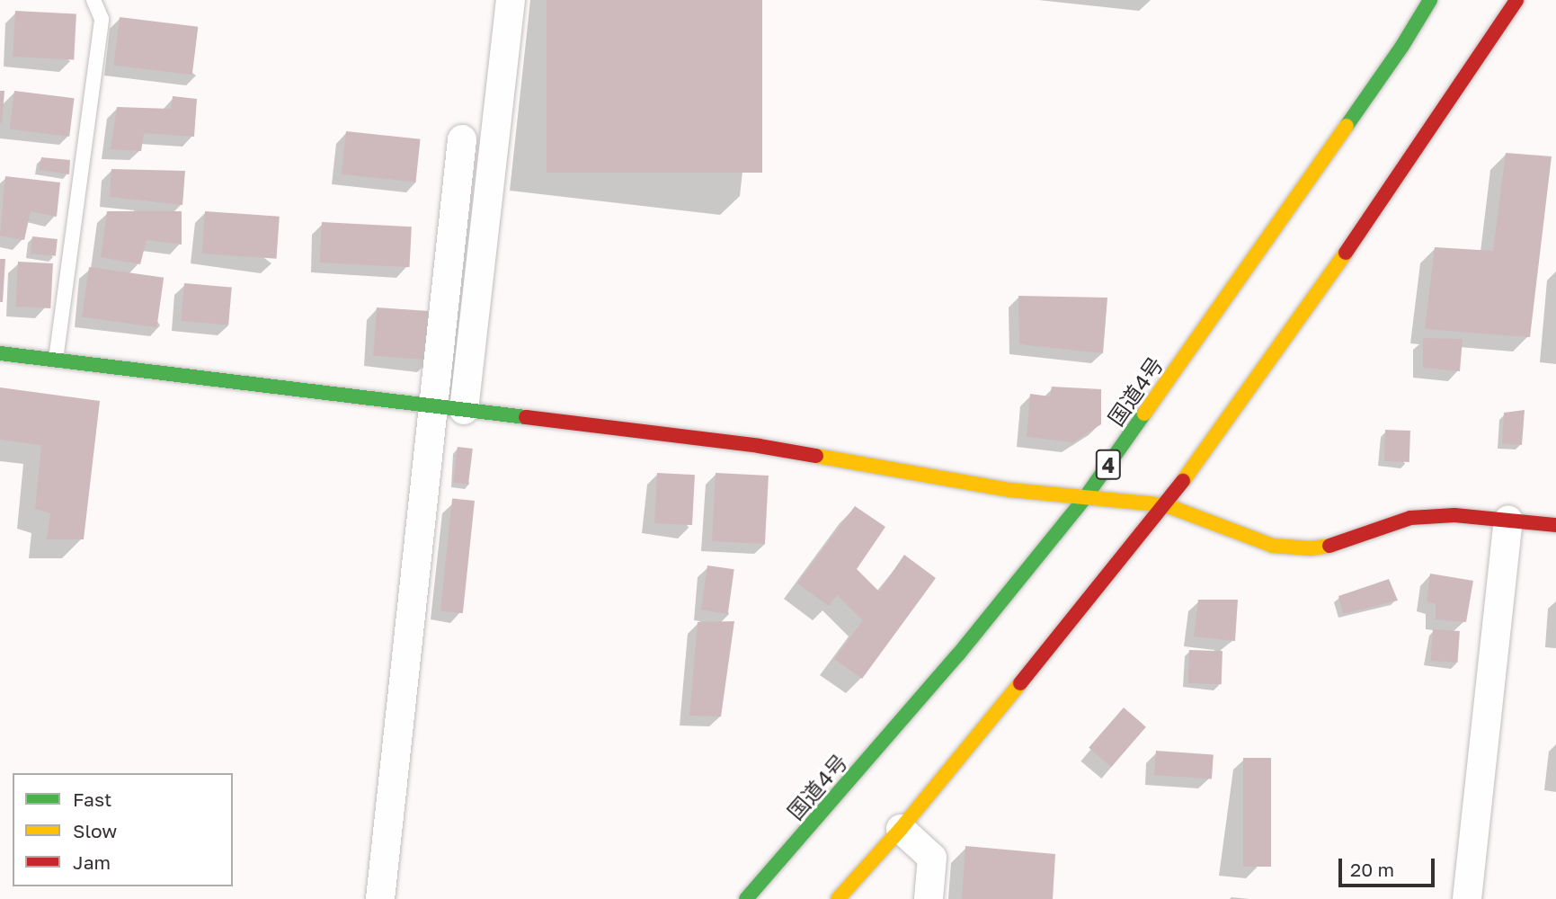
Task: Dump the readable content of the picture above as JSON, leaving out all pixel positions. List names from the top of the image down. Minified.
{"streets":{"main road":["国道4号","4"]},"legend":["Fast","Slow","Jam"],"scale_bar":"20 m"}
